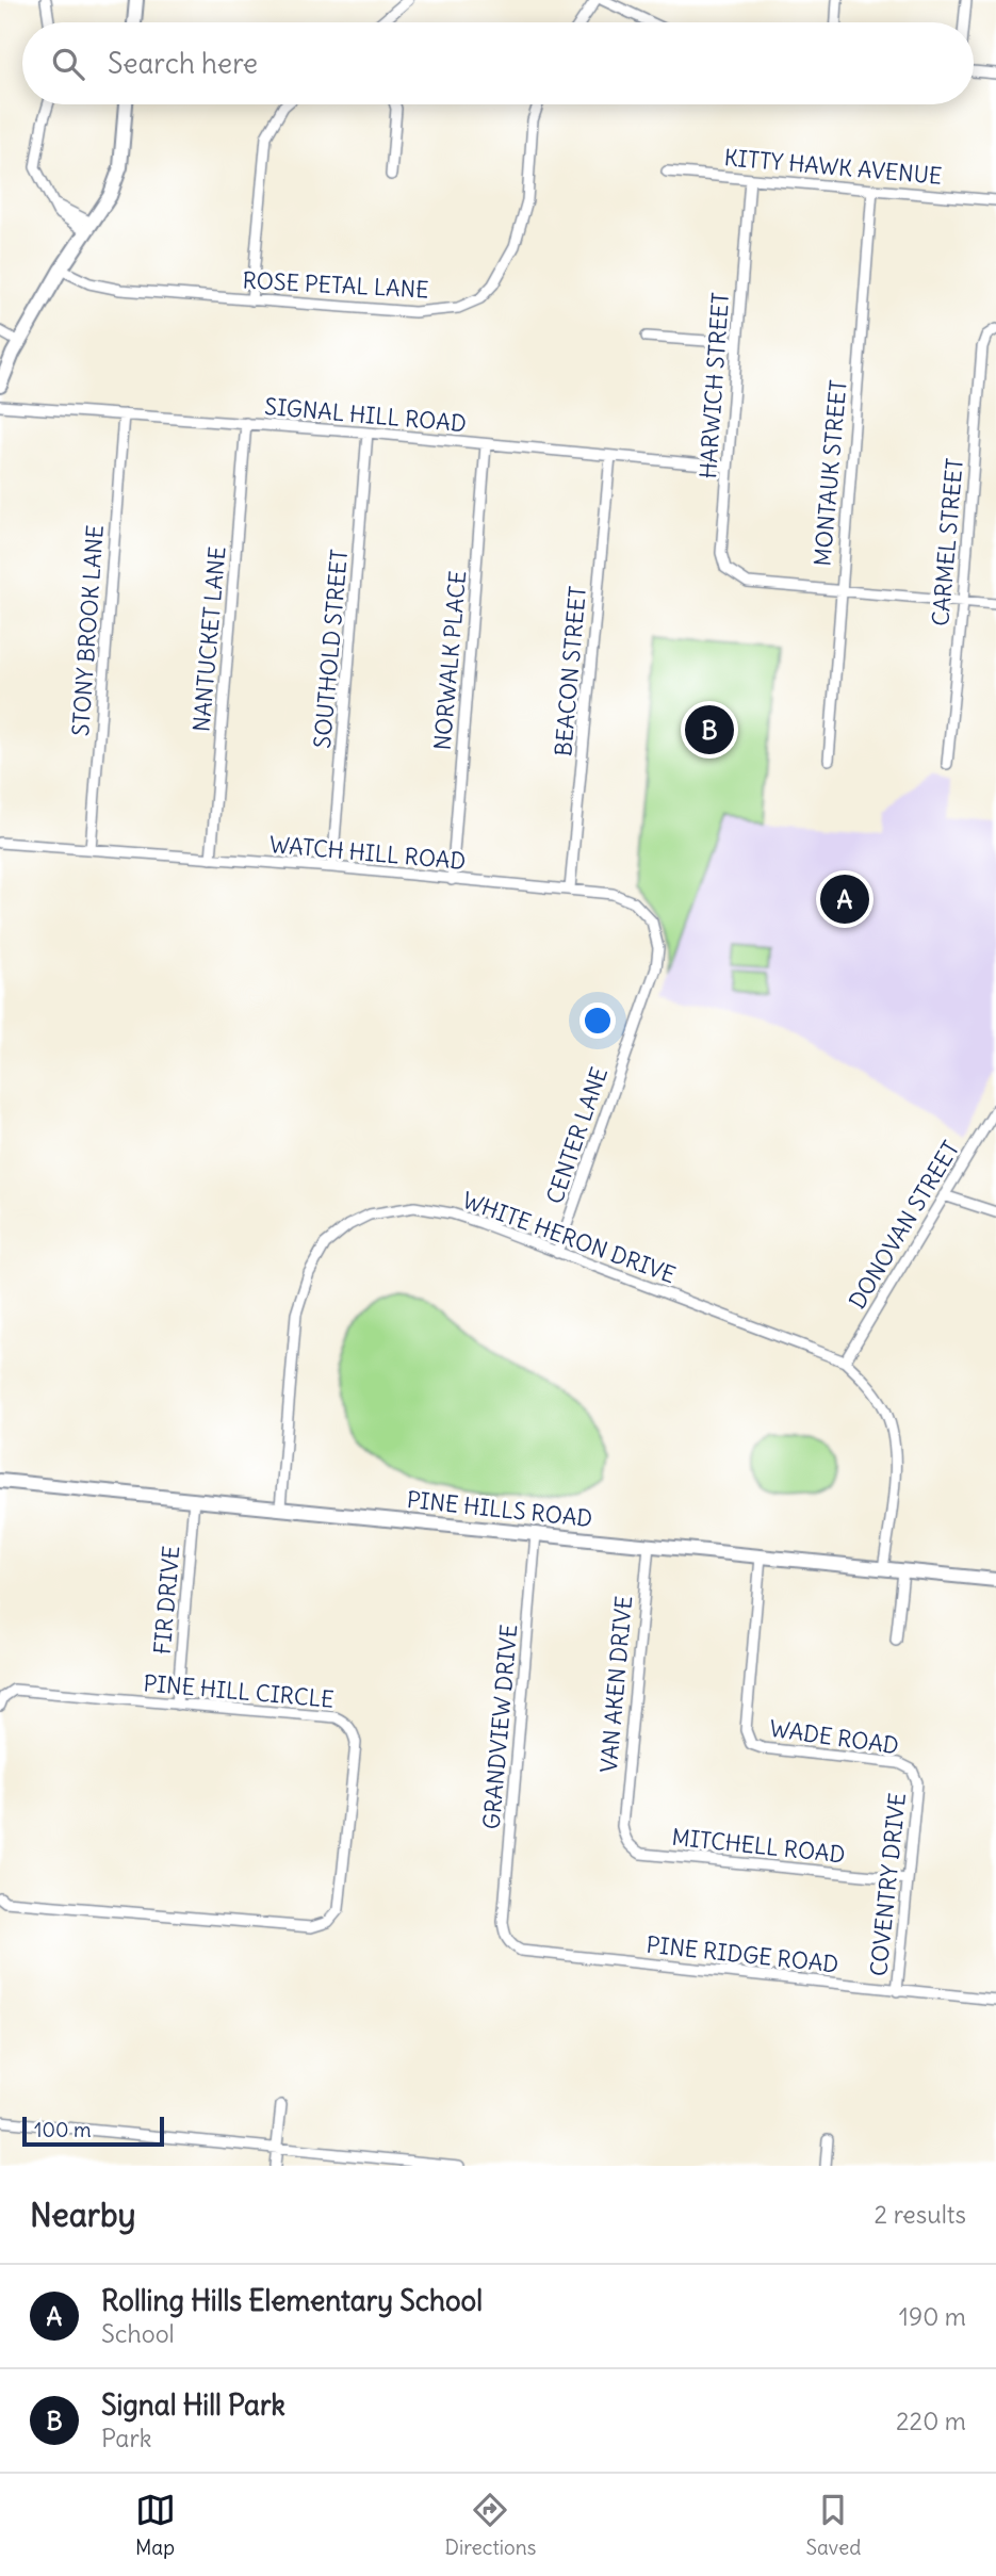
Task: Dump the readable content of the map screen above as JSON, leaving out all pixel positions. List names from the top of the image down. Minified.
{"streets":{"main road":["PINE HILLS ROAD"],"street":["KITTY HAWK AVENUE","ROSE PETAL LANE","HARWICH STREET","SIGNAL HILL ROAD","MONTAUK STREET","CARMEL STREET","STONY BROOK LANE","NANTUCKET LANE","SOUTHOLD STREET","NORWALK PLACE","BEACON STREET","WATCH HILL ROAD","CENTER LANE","DONOVAN STREET","WHITE HERON DRIVE","FIR DRIVE","VAN AKEN DRIVE","PINE HILL CIRCLE","GRANDVIEW DRIVE","WADE ROAD","MITCHELL ROAD","COVENTRY DRIVE","PINE RIDGE ROAD"]},"crossings":[["KITTY HAWK AVENUE","HARWICH STREET"],["KITTY HAWK AVENUE","MONTAUK STREET"],["HARWICH STREET","SIGNAL HILL ROAD"],["HARWICH STREET","MONTAUK STREET"],["SIGNAL HILL ROAD","STONY BROOK LANE"],["SIGNAL HILL ROAD","NANTUCKET LANE"],["SIGNAL HILL ROAD","SOUTHOLD STREET"],["SIGNAL HILL ROAD","NORWALK PLACE"],["SIGNAL HILL ROAD","BEACON STREET"],["STONY BROOK LANE","WATCH HILL ROAD"],["NANTUCKET LANE","WATCH HILL ROAD"],["SOUTHOLD STREET","WATCH HILL ROAD"],["NORWALK PLACE","WATCH HILL ROAD"],["BEACON STREET","WATCH HILL ROAD"],["WATCH HILL ROAD","CENTER LANE"],["CENTER LANE","WHITE HERON DRIVE"],["DONOVAN STREET","WHITE HERON DRIVE"],["WHITE HERON DRIVE","PINE HILLS ROAD"],["PINE HILLS ROAD","FIR DRIVE"],["PINE HILLS ROAD","VAN AKEN DRIVE"],["PINE HILLS ROAD","GRANDVIEW DRIVE"],["PINE HILLS ROAD","WADE ROAD"],["FIR DRIVE","PINE HILL CIRCLE"],["VAN AKEN DRIVE","MITCHELL ROAD"],["GRANDVIEW DRIVE","PINE RIDGE ROAD"],["WADE ROAD","COVENTRY DRIVE"],["MITCHELL ROAD","COVENTRY DRIVE"],["COVENTRY DRIVE","PINE RIDGE ROAD"]],"scale_bar":"100 m","page":{"search":"Search here","pins":["B","A"],"scale":"100 m","heading":["Nearby","2 results"],"list":[{"mark":"A","name":"Rolling Hills Elementary School","note":"School","value":"190 m"},{"mark":"B","name":"Signal Hill Park","note":"Park","value":"220 m"}],"nav":["Map","Directions","Saved"]}}
